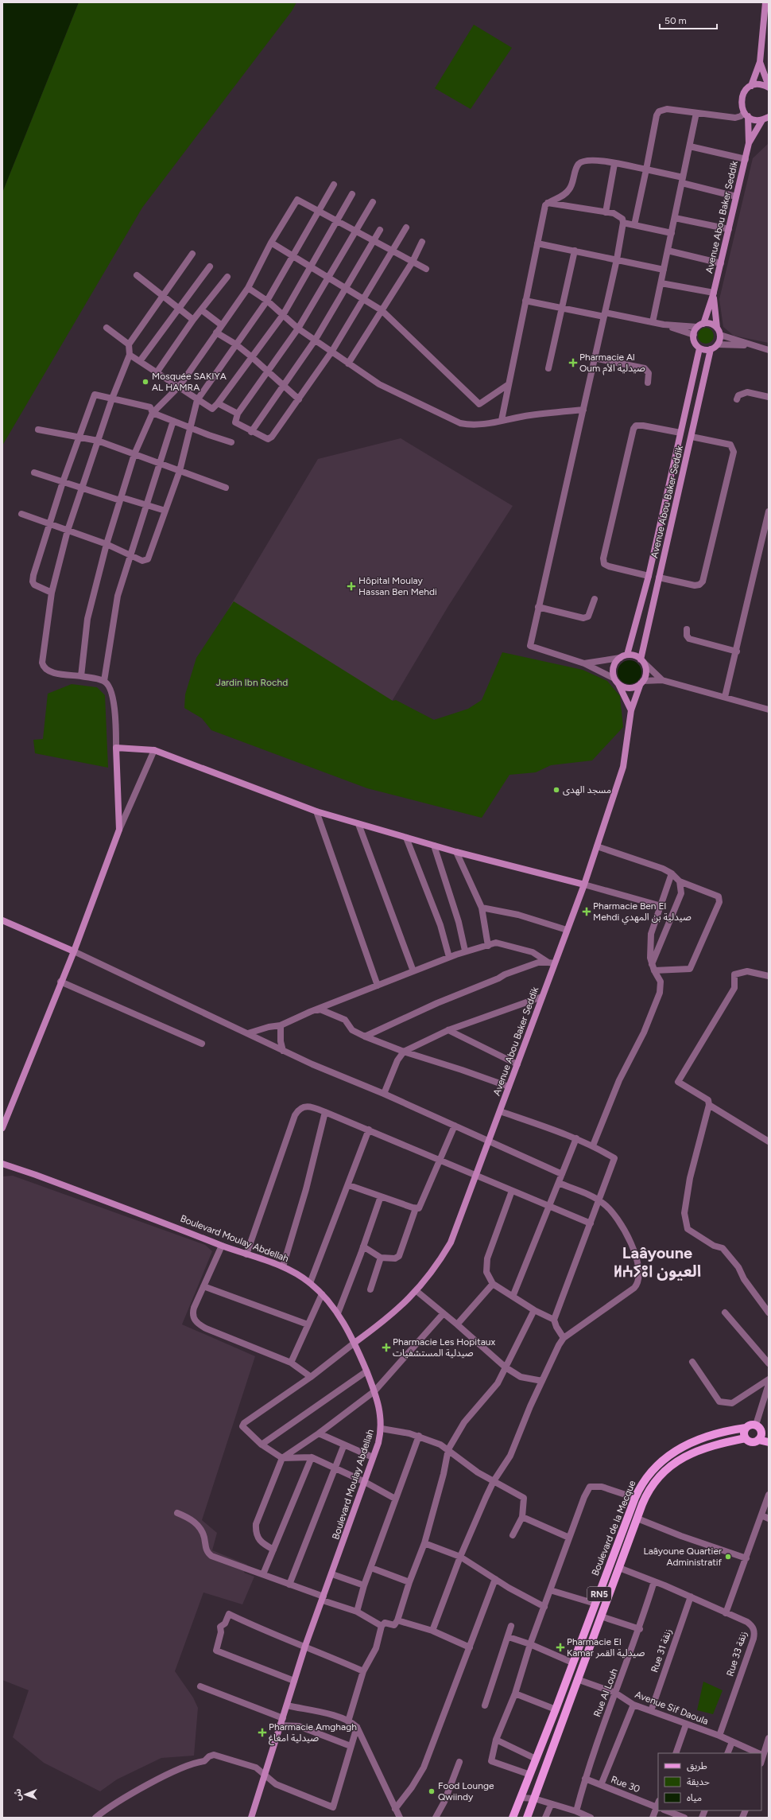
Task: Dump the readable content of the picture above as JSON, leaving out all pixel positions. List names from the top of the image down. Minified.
{"streets":{"main road":["Avenue Abou Baker Seddik","Boulevard Moulay Abdellah","Boulevard de la Mecque","RN5"],"street":["Rue 31 زنقة","Rue 33 زنقة","Rue Al Louh","Avenue Sif Daoula","Rue 30"]},"crossings":[["Avenue Abou Baker Seddik","Boulevard Moulay Abdellah"],["Boulevard de la Mecque","RN5"],["Boulevard de la Mecque","Rue 33 زنقة"],["Boulevard de la Mecque","Avenue Sif Daoula"],["Rue 31 زنقة","Rue 33 زنقة"],["Rue 31 زنقة","Avenue Sif Daoula"],["Rue 33 زنقة","Rue Al Louh"],["Rue 33 زنقة","Avenue Sif Daoula"],["Rue Al Louh","Avenue Sif Daoula"],["Rue Al Louh","Rue 30"]],"districts":["Laâyoune ⵍⵄⵢⵓⵏ العيون"],"parks":["Jardin Ibn Rochd"],"places":{"health":["Pharmacie Al Oum صيدلية الأم","Hôpital Moulay Hassan Ben Mehdi","Pharmacie Ben El Mehdi صيدلية بن المهدي","Pharmacie Les Hopitaux صيدلية المستشفيات","Pharmacie El Kamar صيدلية القمر","Pharmacie Amghagh صيدلية امغاغ"],"other":["Mosquée SAKIYA AL HAMRA","مسجد الهدى","Laâyoune Quartier Administratif","Food Lounge Qwiindy"]},"legend":["طريق","حديقة","مياه"],"scale_bar":"50 m","north":"left"}
